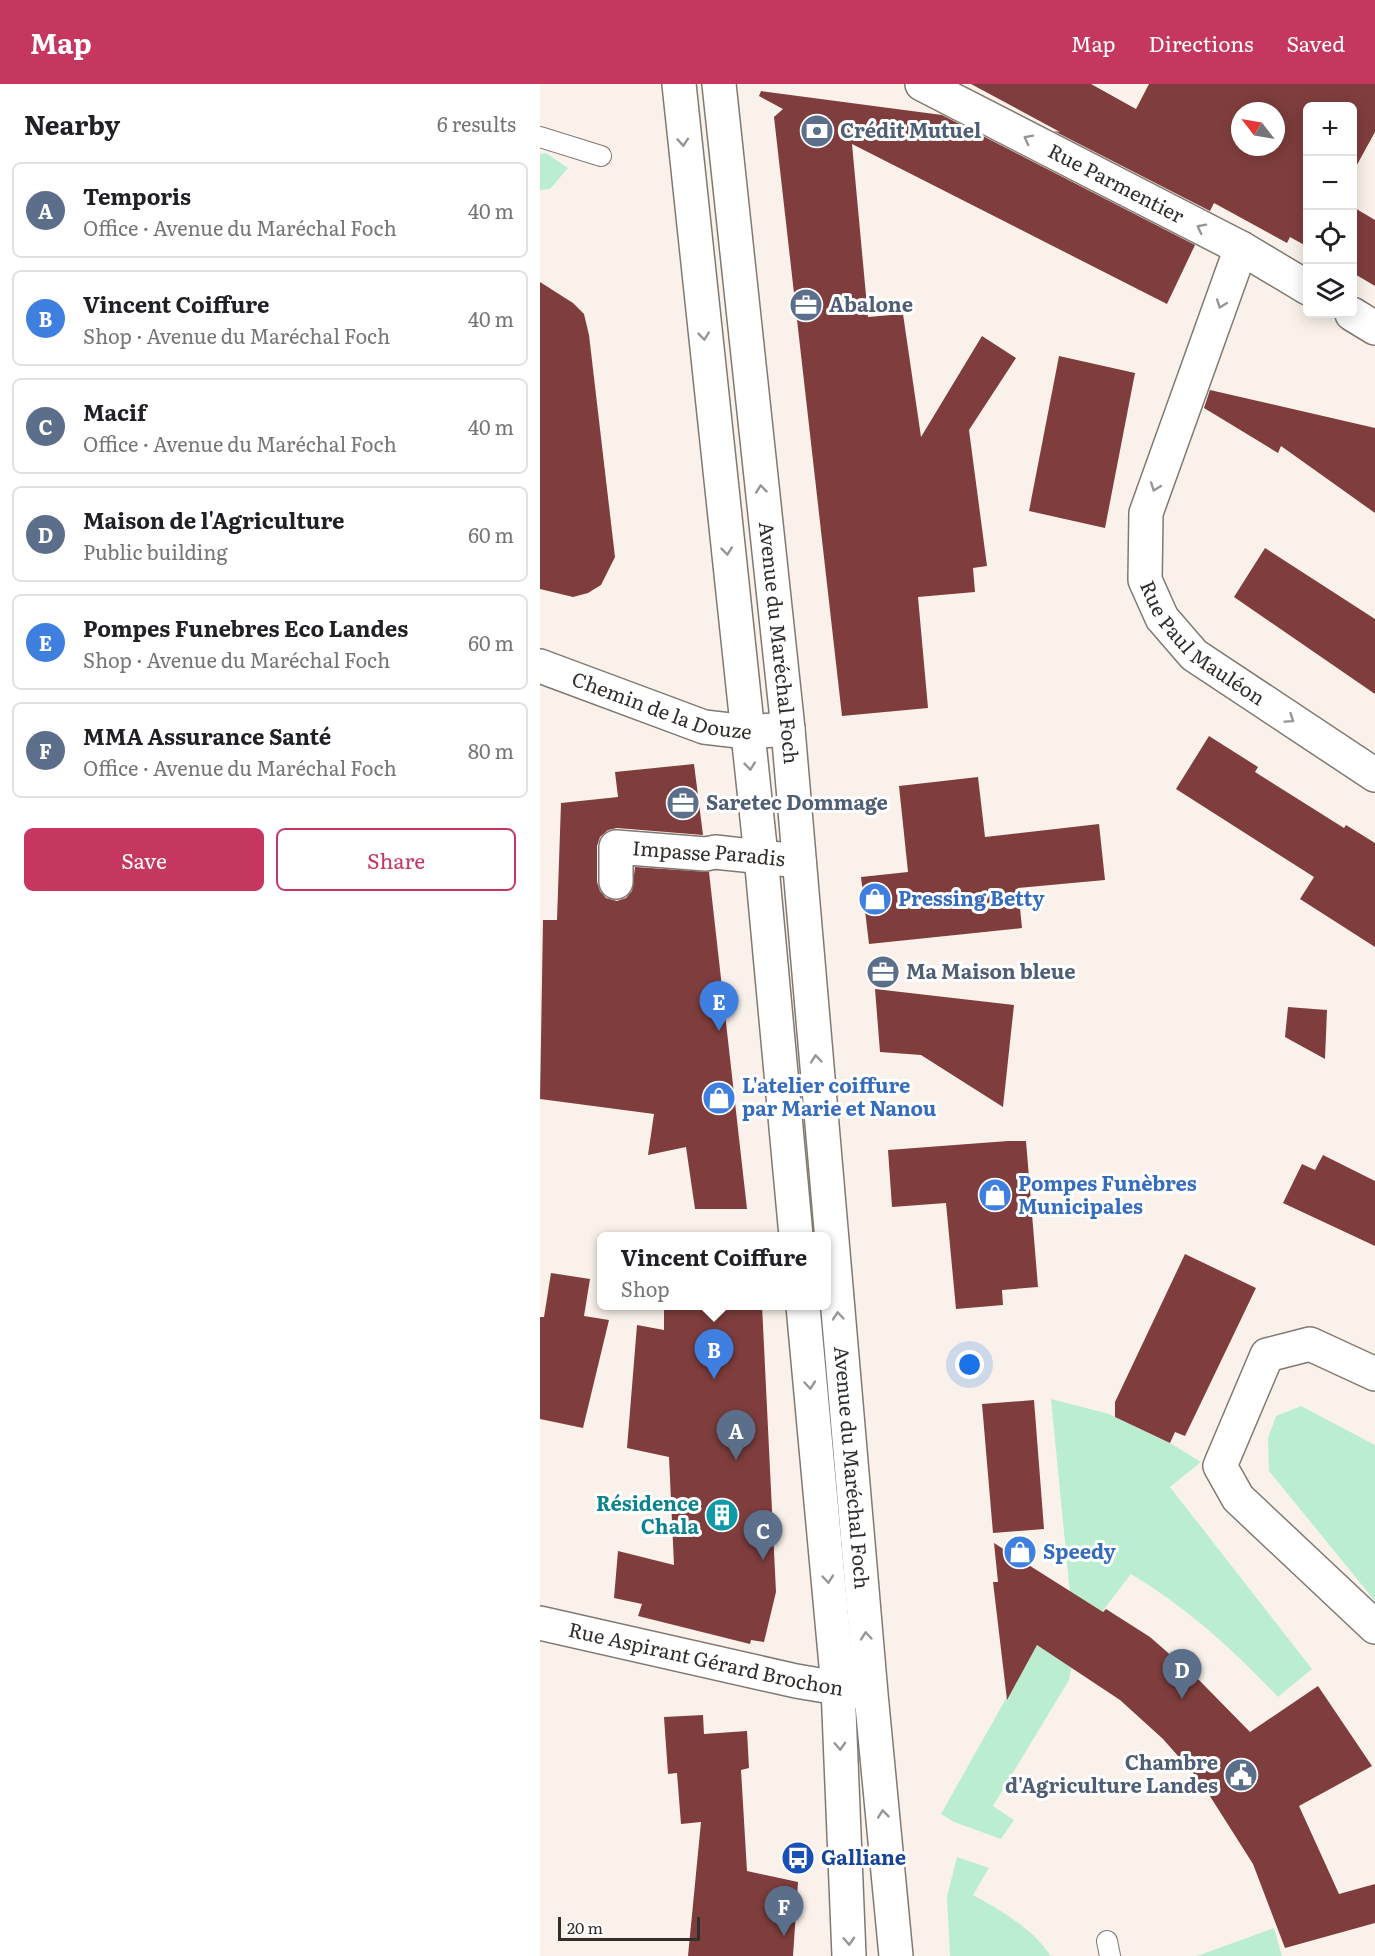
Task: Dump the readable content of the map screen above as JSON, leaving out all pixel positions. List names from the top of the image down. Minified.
{"streets":{"main road":["Rue Parmentier","Rue Paul Mauléon","Avenue du Maréchal Foch","Chemin de la Douze","Impasse Paradis","Rue Aspirant Gérard Brochon"]},"crossings":[["Rue Parmentier","Rue Paul Mauléon"],["Avenue du Maréchal Foch","Chemin de la Douze"],["Avenue du Maréchal Foch","Impasse Paradis"],["Avenue du Maréchal Foch","Rue Aspirant Gérard Brochon"]],"one_way":["Rue Parmentier","Rue Paul Mauléon"],"places":{"bank":["Crédit Mutuel"],"office":["Abalone","Saretec Dommage","Ma Maison bleue"],"shop":["Pressing Betty","L'atelier coiffure par Marie et Nanou","Pompes Funèbres Municipales","Speedy"],"building":["Résidence Chala"],"public building":["Chambre d'Agriculture Landes"],"bus stop":["Galliane"]},"scale_bar":"20 m","north":"top left","page":{"header":"Map","nav":["Map","Directions","Saved"],"heading":["Nearby","6 results"],"map_buttons":["+","−"],"list":[{"mark":"A","name":"Temporis","note":"Office · Avenue du Maréchal Foch","value":"40 m"},{"mark":"B","name":"Vincent Coiffure","note":"Shop · Avenue du Maréchal Foch","value":"40 m"},{"mark":"C","name":"Macif","note":"Office · Avenue du Maréchal Foch","value":"40 m"},{"mark":"D","name":"Maison de l'Agriculture","note":"Public building","value":"60 m"},{"mark":"E","name":"Pompes Funebres Eco Landes","note":"Shop · Avenue du Maréchal Foch","value":"60 m"},{"mark":"F","name":"MMA Assurance Santé","note":"Office · Avenue du Maréchal Foch","value":"80 m"}],"buttons":["Save","Share"],"pins":["E","B","A","C","D","F"],"popup":["Vincent Coiffure","Shop"],"scale":"20 m"}}
